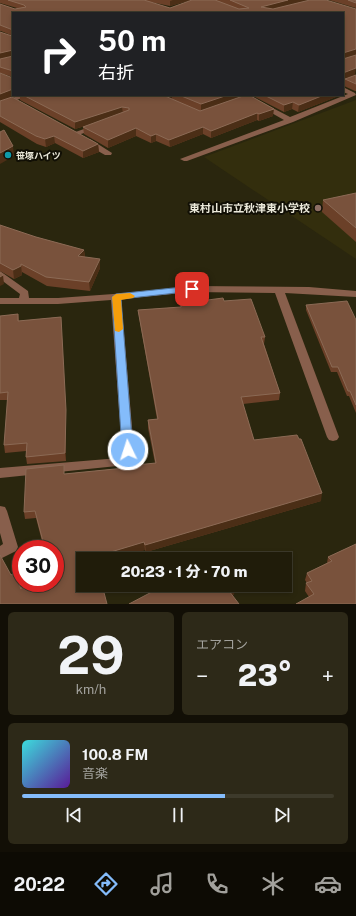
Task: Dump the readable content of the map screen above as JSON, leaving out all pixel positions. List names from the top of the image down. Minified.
{"places":["笹塚ハイツ","東村山市立秋津東小学校"],"page":{"turn":["50 m","右折"],"limit":"30","trip":"20:23 · 1 分 · 70 m","tile":[["29","km/h"],"エアコン"],"heat":["−","23°","+"],"song":["100.8 FM","音楽"],"tabs":"20:22"}}
